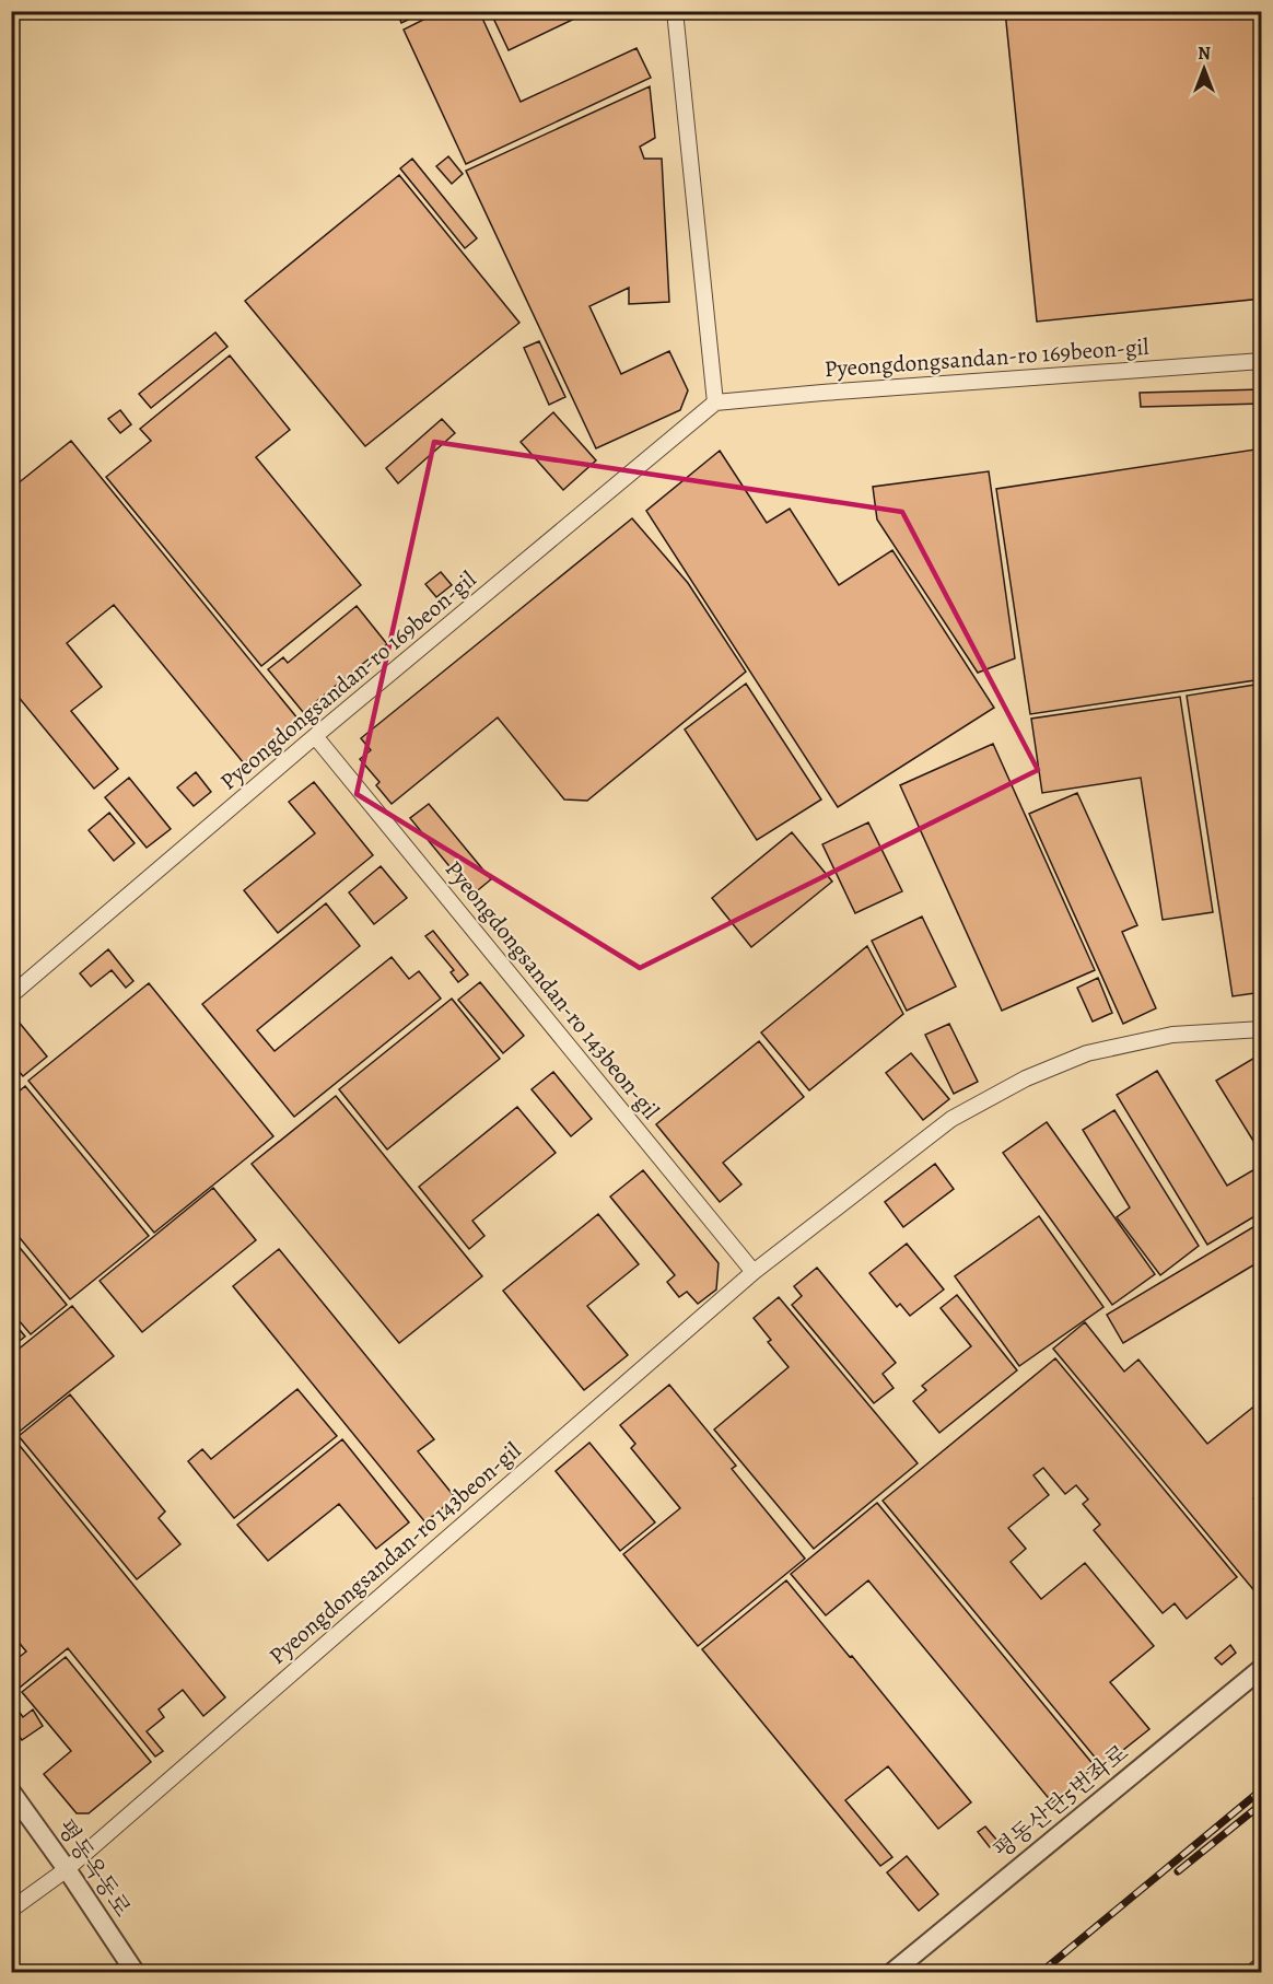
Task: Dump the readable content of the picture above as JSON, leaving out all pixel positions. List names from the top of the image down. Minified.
{"streets":{"street":["Pyeongdongsandan-ro 169beon-gil","Pyeongdongsandan-ro 143beon-gil","평동산단5번좌로","평동옥동로"]},"crossings":[["Pyeongdongsandan-ro 169beon-gil","Pyeongdongsandan-ro 143beon-gil"],["Pyeongdongsandan-ro 143beon-gil","평동옥동로"]],"north":"top"}
